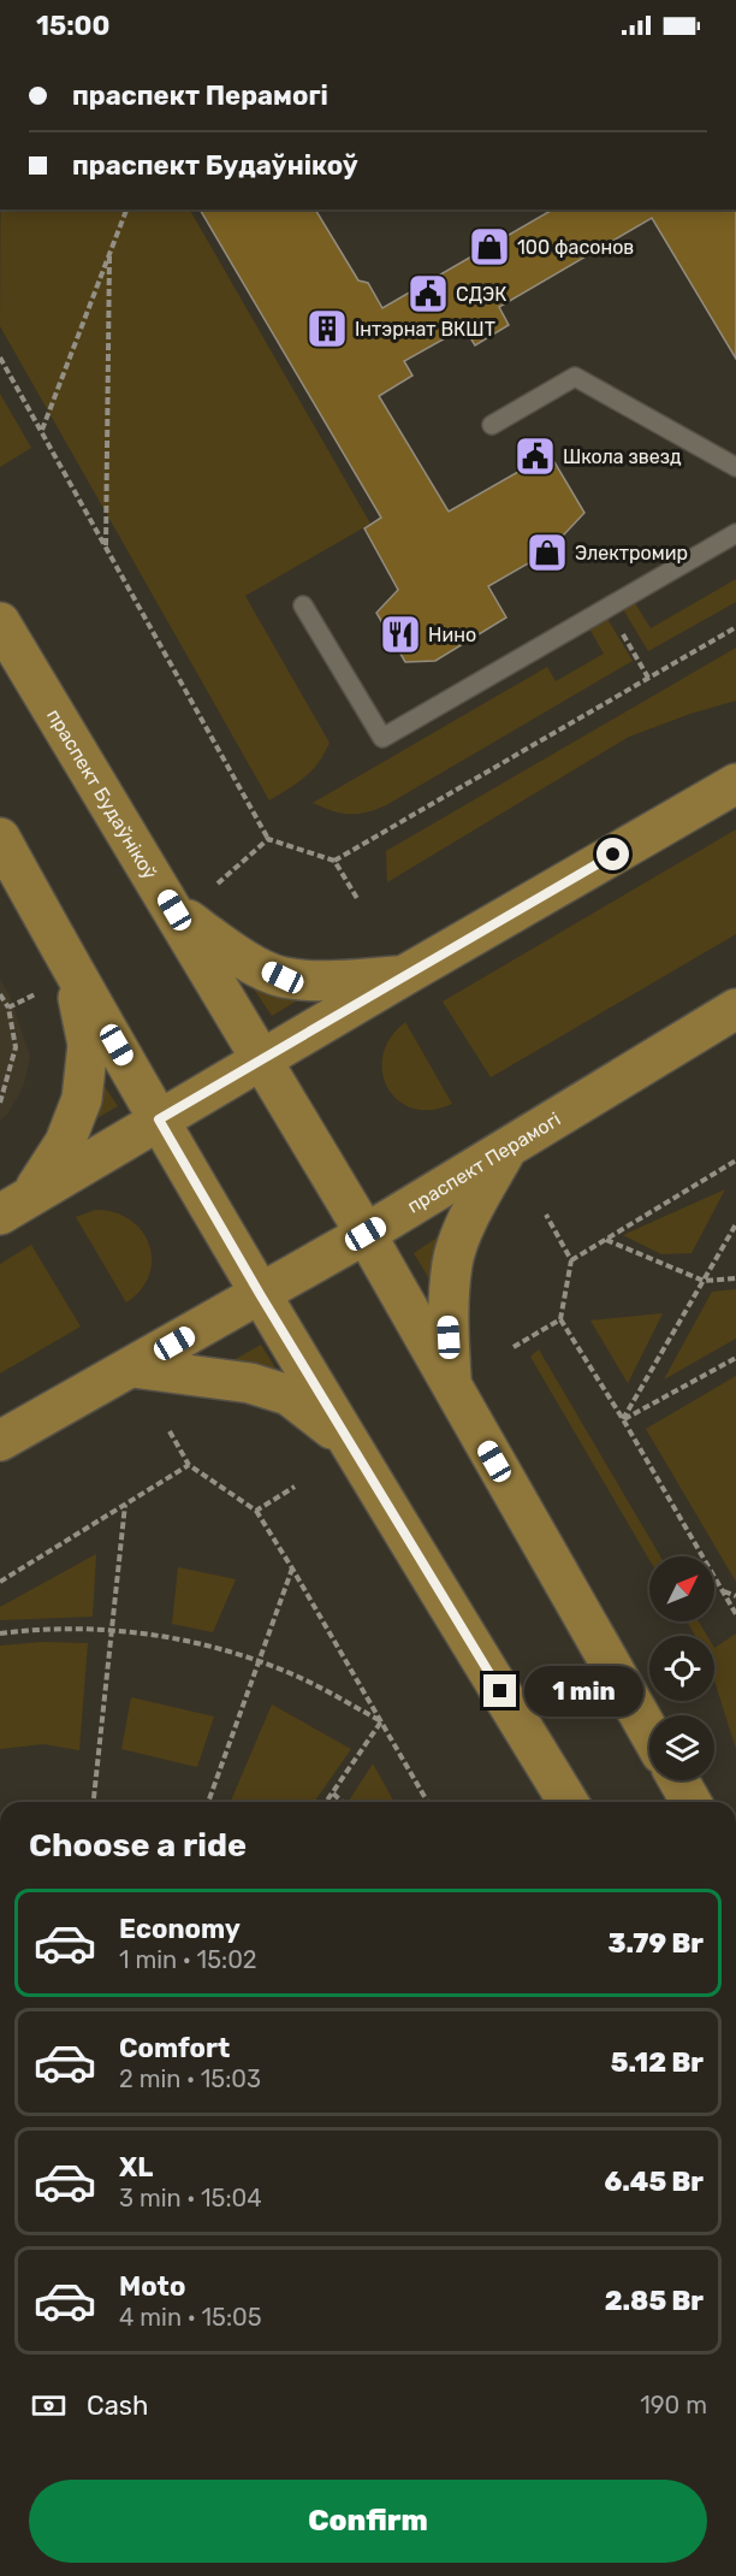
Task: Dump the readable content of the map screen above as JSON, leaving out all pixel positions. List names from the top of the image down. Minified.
{"streets":{"main road":["праспект Будаўнікоў","праспект Перамогі"]},"crossings":[["праспект Будаўнікоў","праспект Перамогі"]],"places":{"shop":["100 фасонов","Электромир"],"public building":["СДЭК","Школа звезд"],"building":["Інтэрнат ВКШТ"],"restaurant":["Нино"]},"north":"top right","page":{"status":"15:00","banner":["праспект Перамогі","праспект Будаўнікоў"],"bubble":"1 min","heading":"Choose a ride","list":[{"name":"Economy","note":"1 min · 15:02","value":"3.79 Br"},{"name":"Comfort","note":"2 min · 15:03","value":"5.12 Br"},{"name":"XL","note":"3 min · 15:04","value":"6.45 Br"},{"name":"Moto","note":"4 min · 15:05","value":"2.85 Br"}],"pay":["Cash","190 m"],"buttons":"Confirm"}}
